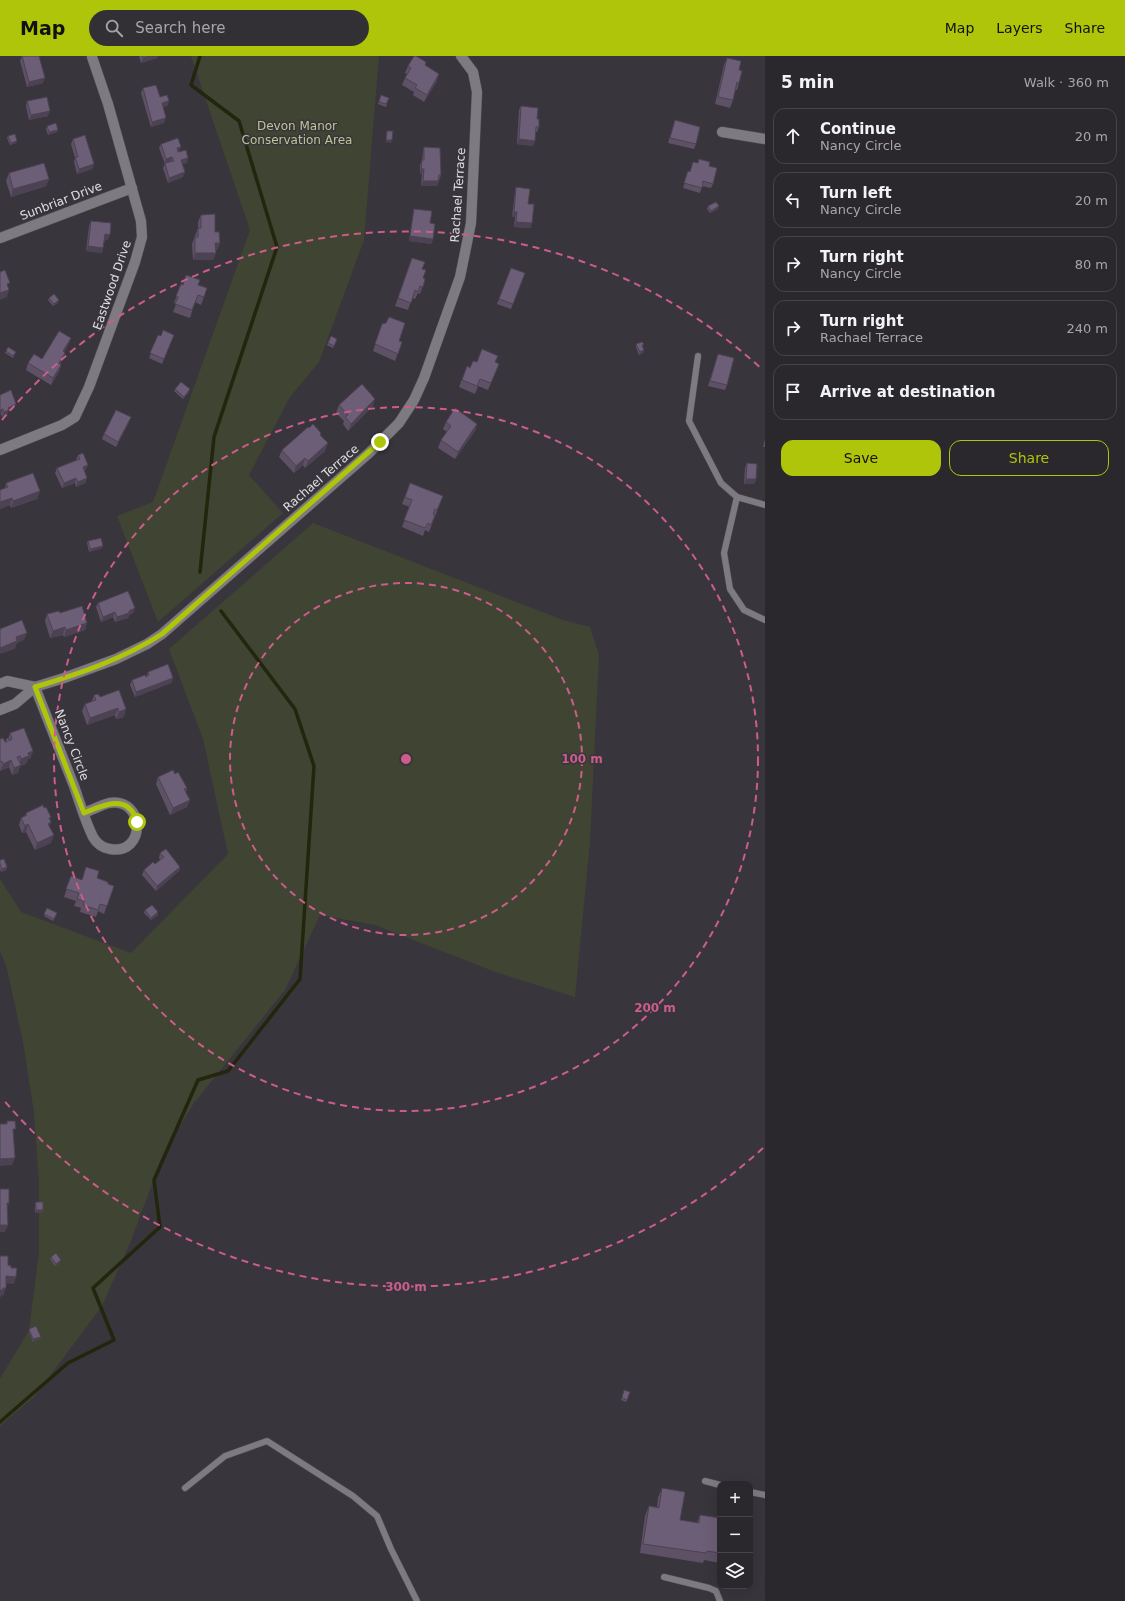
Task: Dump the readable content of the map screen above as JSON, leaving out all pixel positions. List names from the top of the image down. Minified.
{"streets":{"street":["Rachael Terrace","Sunbriar Drive","Eastwood Drive","Nancy Circle"]},"crossings":[["Rachael Terrace","Nancy Circle"],["Sunbriar Drive","Eastwood Drive"]],"parks":["Devon Manor Conservation Area"],"page":{"header":"Map","search":"Search here","nav":["Map","Layers","Share"],"heading":["5 min","Walk · 360 m"],"list":[["Continue","Nancy Circle","20 m"],["Turn left","Nancy Circle","20 m"],["Turn right","Nancy Circle","80 m"],["Turn right","Rachael Terrace","240 m"],"Arrive at destination"],"buttons":["Save","Share"],"map_buttons":["+","−"]},"rings":["100 m","200 m","300 m"]}
